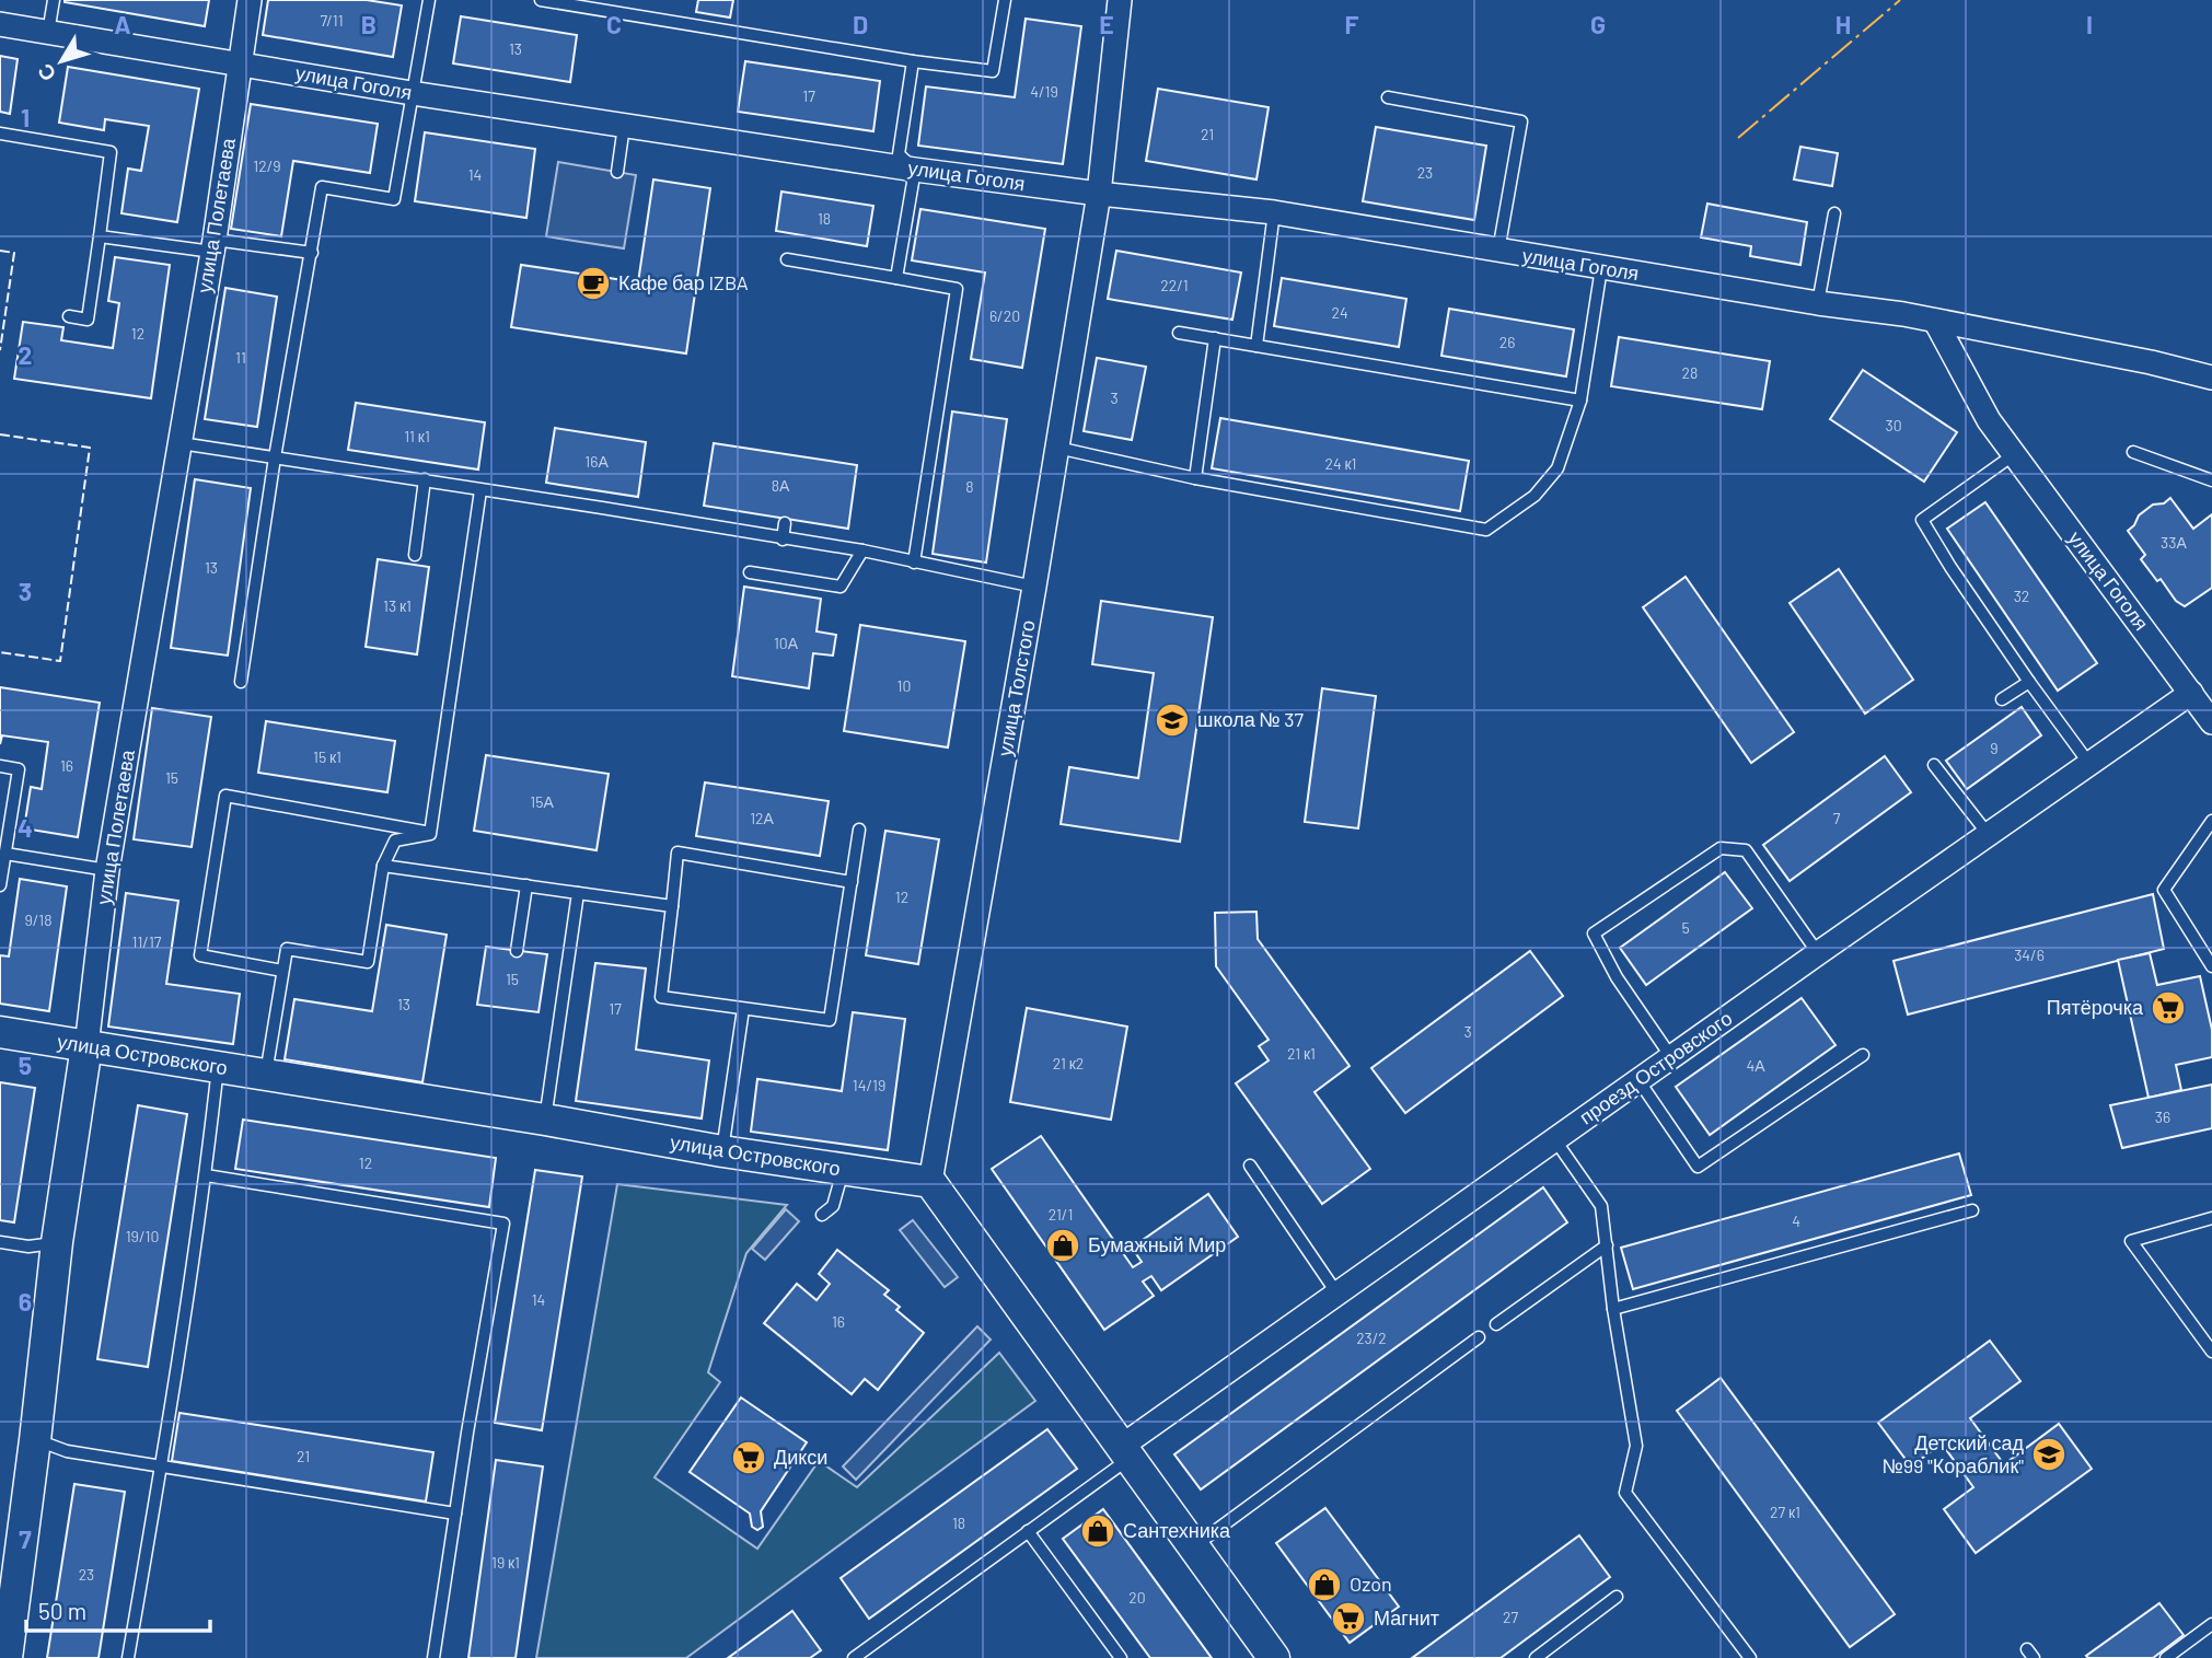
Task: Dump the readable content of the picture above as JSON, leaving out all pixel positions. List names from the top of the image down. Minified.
{"streets":{"street":["улица Гоголя","улица Полетаева","улица Толстого","улица Островского","проезд Островского"]},"crossings":[["улица Гоголя","улица Полетаева"],["улица Гоголя","улица Толстого"],["улица Гоголя","проезд Островского"],["улица Полетаева","улица Островского"],["улица Толстого","улица Островского"]],"places":{"cafe":["Кафе бар IZBA"],"school or university":["школа № 37","Детский сад №99 \"Кораблик\""],"supermarket":["Пятёрочка","Дикси","Магнит"],"shop":["Бумажный Мир","Сантехника","Ozon"]},"house_numbers":["7/11","13","4/19","17","21","12/9","23","14","18","22/1","24","6/20","12","26","11","28","3","30","11 к1","16А","24 к1","8А","8","33А","13","32","13 к1","10А","10","9","15 к1","16","15","15А","12А","7","12","9/18","5","11/17","34/6","15","13","17","3","21 к1","21 к2","4А","14/19","36","12","21/1","4","19/10","14","16","23/2","21","27 к1","18","19 к1","23","20","27"],"scale_bar":"50 m","north":"bottom left","grid":{"columns":["A","B","C","D","E","F","G","H","I"],"rows":["1","2","3","4","5","6","7"]}}
